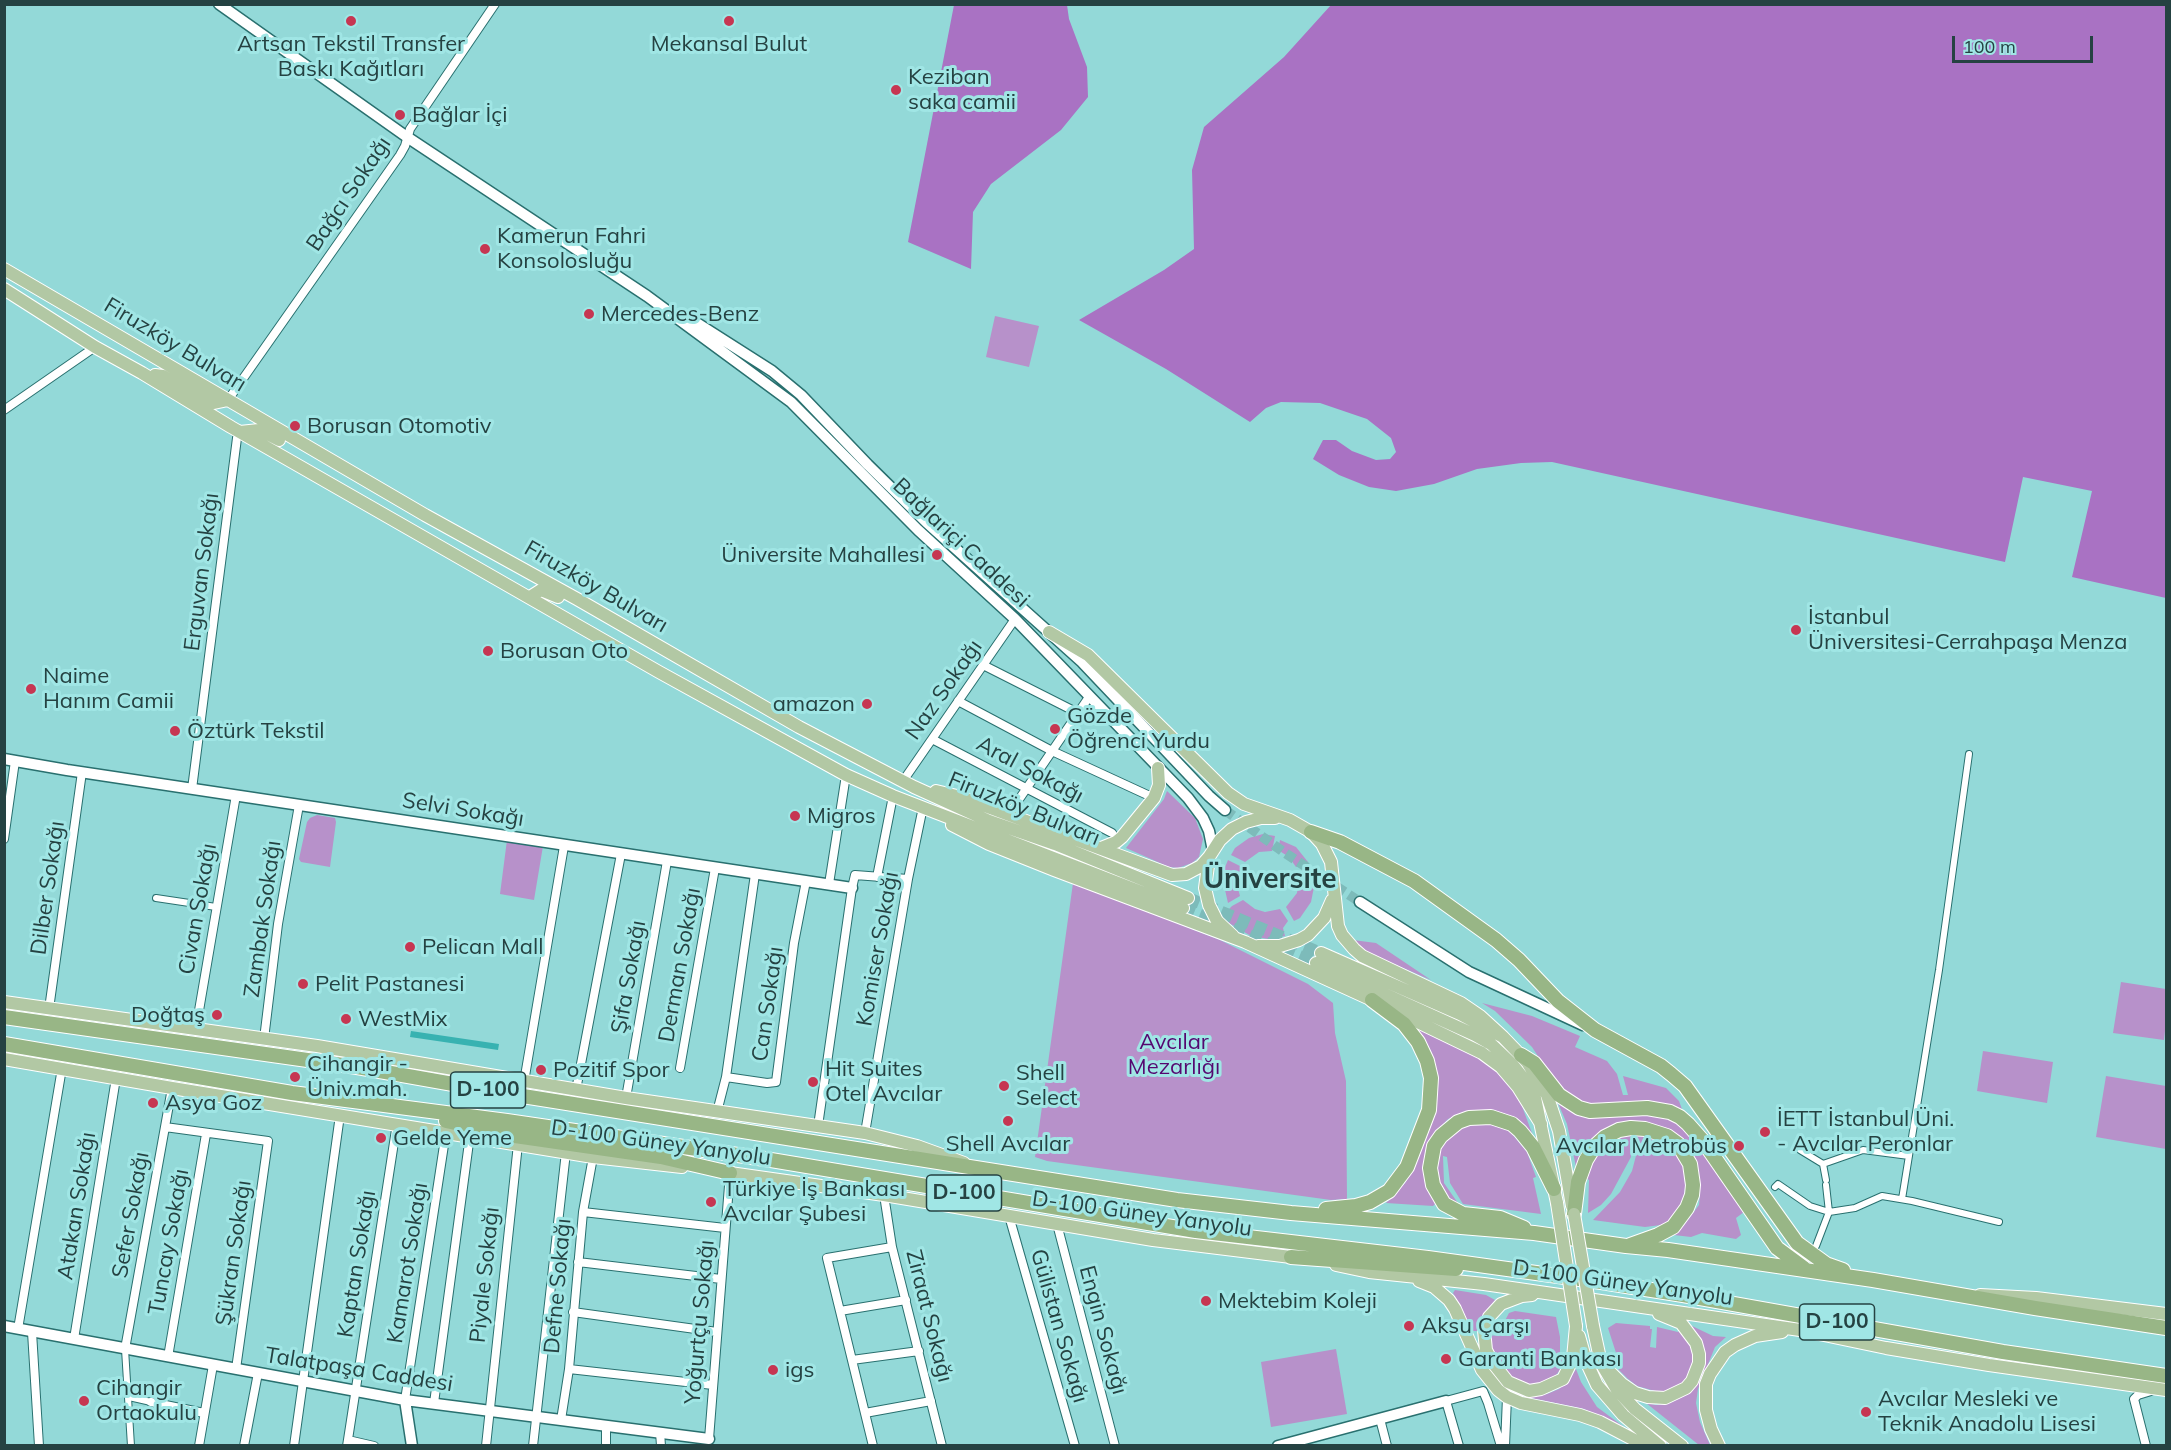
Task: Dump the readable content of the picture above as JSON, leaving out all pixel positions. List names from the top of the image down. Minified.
{"streets":{"highway":["D-100"],"main road":["Firuzköy Bulvarı","Bağlariçi Caddesi","Selvi Sokağı","D-100 Güney Yanyolu","Talatpaşa Caddesi"],"street":["Bağcı Sokağı","Erguvan Sokağı","Naz Sokağı","Aral Sokağı","Dilber Sokağı","Civan Sokağı","Zambak Sokağı","Komiser Sokağı","Derman Sokağı","Şifa Sokağı","Can Sokağı","Atakan Sokağı","Sefer Sokağı","Tuncay Sokağı","Şükran Sokağı","Kamarot Sokağı","Kaptan Sokağı","Piyale Sokağı","Defne Sokağı","Ziraat Sokağı","Yoğurtçu Sokağı","Gülistan Sokağı","Engin Sokağı"]},"crossings":[["Bağcı Sokağı","Firuzköy Bulvarı"],["Bağcı Sokağı","Bağlariçi Caddesi"],["Firuzköy Bulvarı","Erguvan Sokağı"],["Firuzköy Bulvarı","Naz Sokağı"],["Firuzköy Bulvarı","Komiser Sokağı"],["Bağlariçi Caddesi","Naz Sokağı"],["Erguvan Sokağı","Selvi Sokağı"],["Naz Sokağı","Aral Sokağı"],["Selvi Sokağı","Dilber Sokağı"],["Selvi Sokağı","Civan Sokağı"],["Selvi Sokağı","Zambak Sokağı"],["Selvi Sokağı","Derman Sokağı"],["Selvi Sokağı","Şifa Sokağı"],["Selvi Sokağı","Can Sokağı"],["D-100 Güney Yanyolu","Atakan Sokağı"],["D-100 Güney Yanyolu","Sefer Sokağı"],["D-100 Güney Yanyolu","Kamarot Sokağı"],["D-100 Güney Yanyolu","Kaptan Sokağı"],["D-100 Güney Yanyolu","Piyale Sokağı"],["D-100 Güney Yanyolu","Defne Sokağı"],["D-100 Güney Yanyolu","Ziraat Sokağı"],["D-100 Güney Yanyolu","Yoğurtçu Sokağı"],["D-100 Güney Yanyolu","Gülistan Sokağı"],["D-100 Güney Yanyolu","Engin Sokağı"],["Atakan Sokağı","Talatpaşa Caddesi"],["Sefer Sokağı","Talatpaşa Caddesi"],["Tuncay Sokağı","Şükran Sokağı"],["Tuncay Sokağı","Talatpaşa Caddesi"],["Şükran Sokağı","Talatpaşa Caddesi"],["Kamarot Sokağı","Talatpaşa Caddesi"],["Kaptan Sokağı","Talatpaşa Caddesi"],["Piyale Sokağı","Talatpaşa Caddesi"],["Defne Sokağı","Talatpaşa Caddesi"],["Yoğurtçu Sokağı","Talatpaşa Caddesi"]],"districts":["Üniversite"],"parks":["Avcılar Mezarlığı"],"places":["Artsan Tekstil Transfer Baskı Kağıtları","Mekansal Bulut","Keziban saka camii","Bağlar İçi","Kamerun Fahri Konsolosluğu","Mercedes-Benz","Borusan Otomotiv","Üniversite Mahallesi","İstanbul Üniversitesi-Cerrahpaşa Menza","Borusan Oto","Naime Hanım Camii","amazon","Gözde Öğrenci Yurdu","Öztürk Tekstil","Migros","Pelican Mall","Pelit Pastanesi","Doğtaş","WestMix","Pozitif Spor","Cihangir - Üniv.mah.","Hit Suites Otel Avcılar","Shell Select","Asya Goz","Shell Avcılar","İETT İstanbul Üni. - Avcılar Peronlar","Gelde Yeme","Avcılar Metrobüs","Türkiye İş Bankası Avcılar Şubesi","Mektebim Koleji","Aksu Çarşı","Garanti Bankası","igs","Cihangir Ortaokulu","Avcılar Mesleki ve Teknik Anadolu Lisesi"],"scale_bar":"100 m"}
